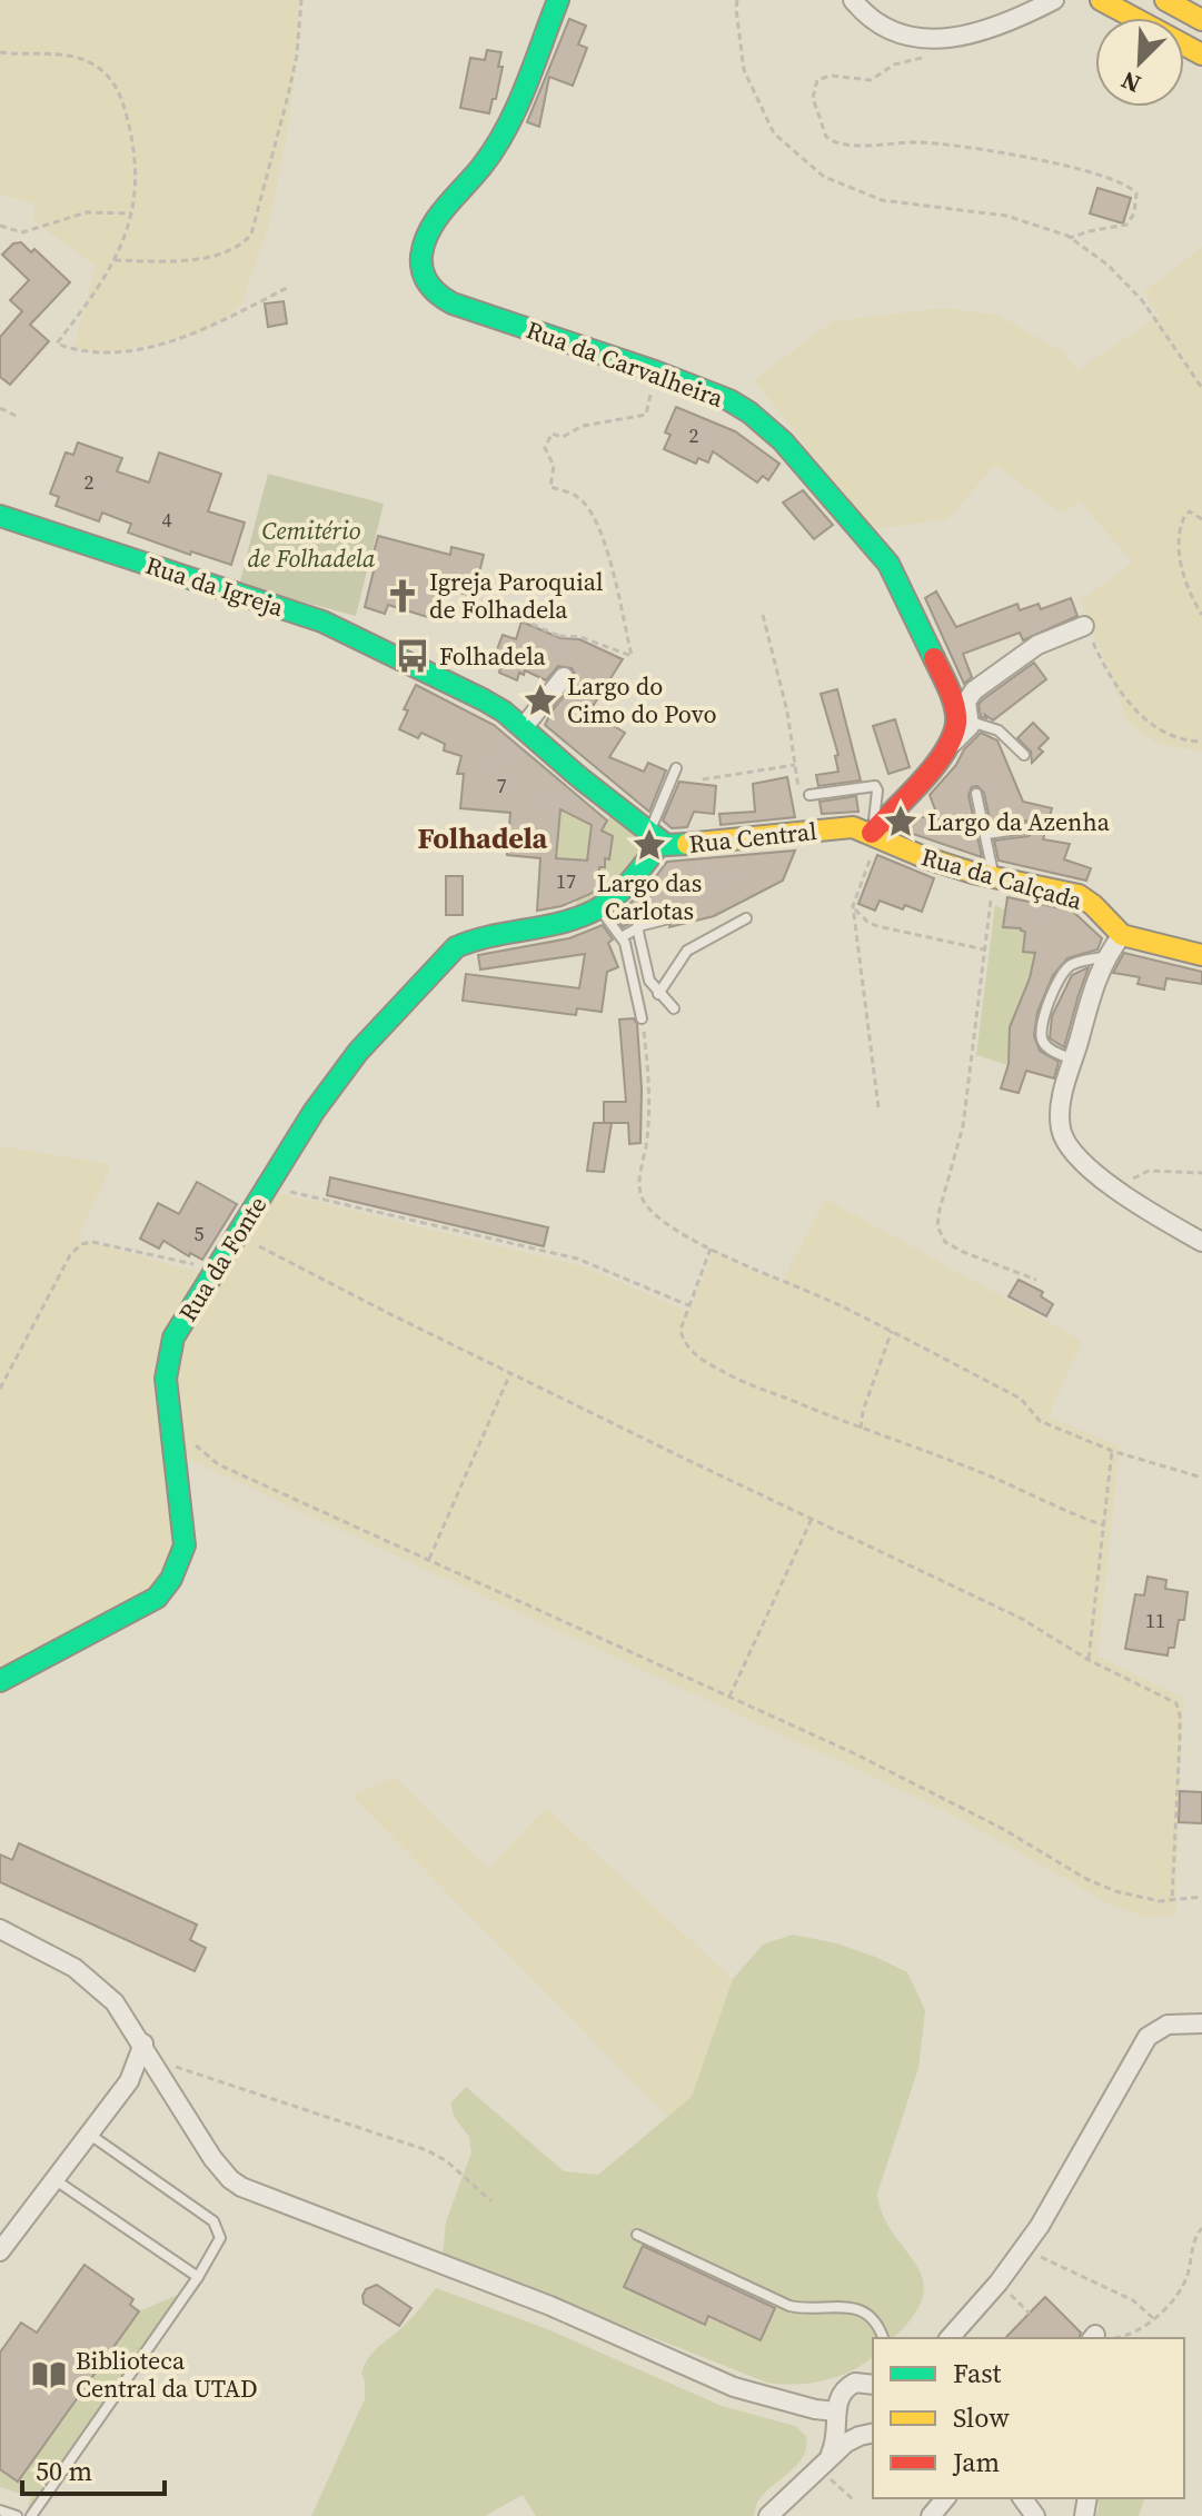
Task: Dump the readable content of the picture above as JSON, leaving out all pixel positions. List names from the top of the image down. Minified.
{"streets":{"main road":["Rua da Carvalheira","Rua da Igreja","Rua Central","Rua da Calçada","Rua da Fonte"]},"crossings":[["Rua Central","Rua da Calçada"]],"districts":["Folhadela"],"parks":["Cemitério de Folhadela"],"places":{"church":["Igreja Paroquial de Folhadela"],"bus stop":["Folhadela"],"place":["Largo do Cimo do Povo","Largo da Azenha","Largo das Carlotas"],"library":["Biblioteca Central da UTAD"]},"house_numbers":["2","2","4","7","17","5","11"],"legend":["Fast","Slow","Jam"],"scale_bar":"50 m","north":"bottom left"}
